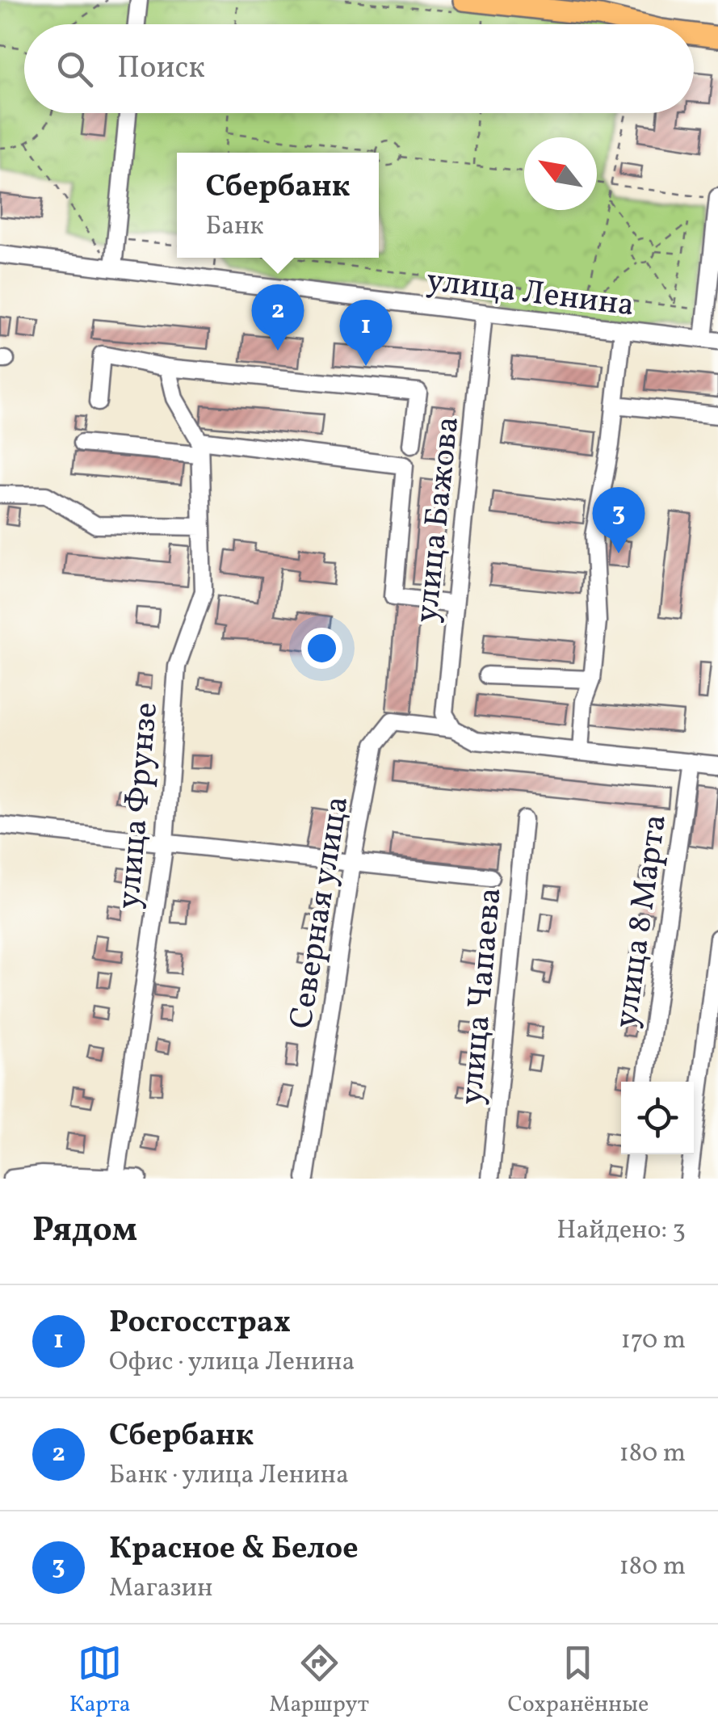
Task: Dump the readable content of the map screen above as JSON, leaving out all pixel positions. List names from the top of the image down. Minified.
{"streets":{"street":["улица Ленина","улица Бажова","улица Фрунзе","Северная улица","улица 8 Марта","улица Чапаева"]},"crossings":[["улица Ленина","улица Бажова"],["улица Бажова","Северная улица"]],"north":"top left","page":{"search":"Поиск","popup":["Сбербанк","Банк"],"pins":["2","1","3"],"heading":["Рядом","Найдено: 3"],"list":[{"mark":"1","name":"Росгосстрах","note":"Офис · улица Ленина","value":"170 m"},{"mark":"2","name":"Сбербанк","note":"Банк · улица Ленина","value":"180 m"},{"mark":"3","name":"Красное & Белое","note":"Магазин","value":"180 m"}],"nav":["Карта","Маршрут","Сохранённые"]}}
